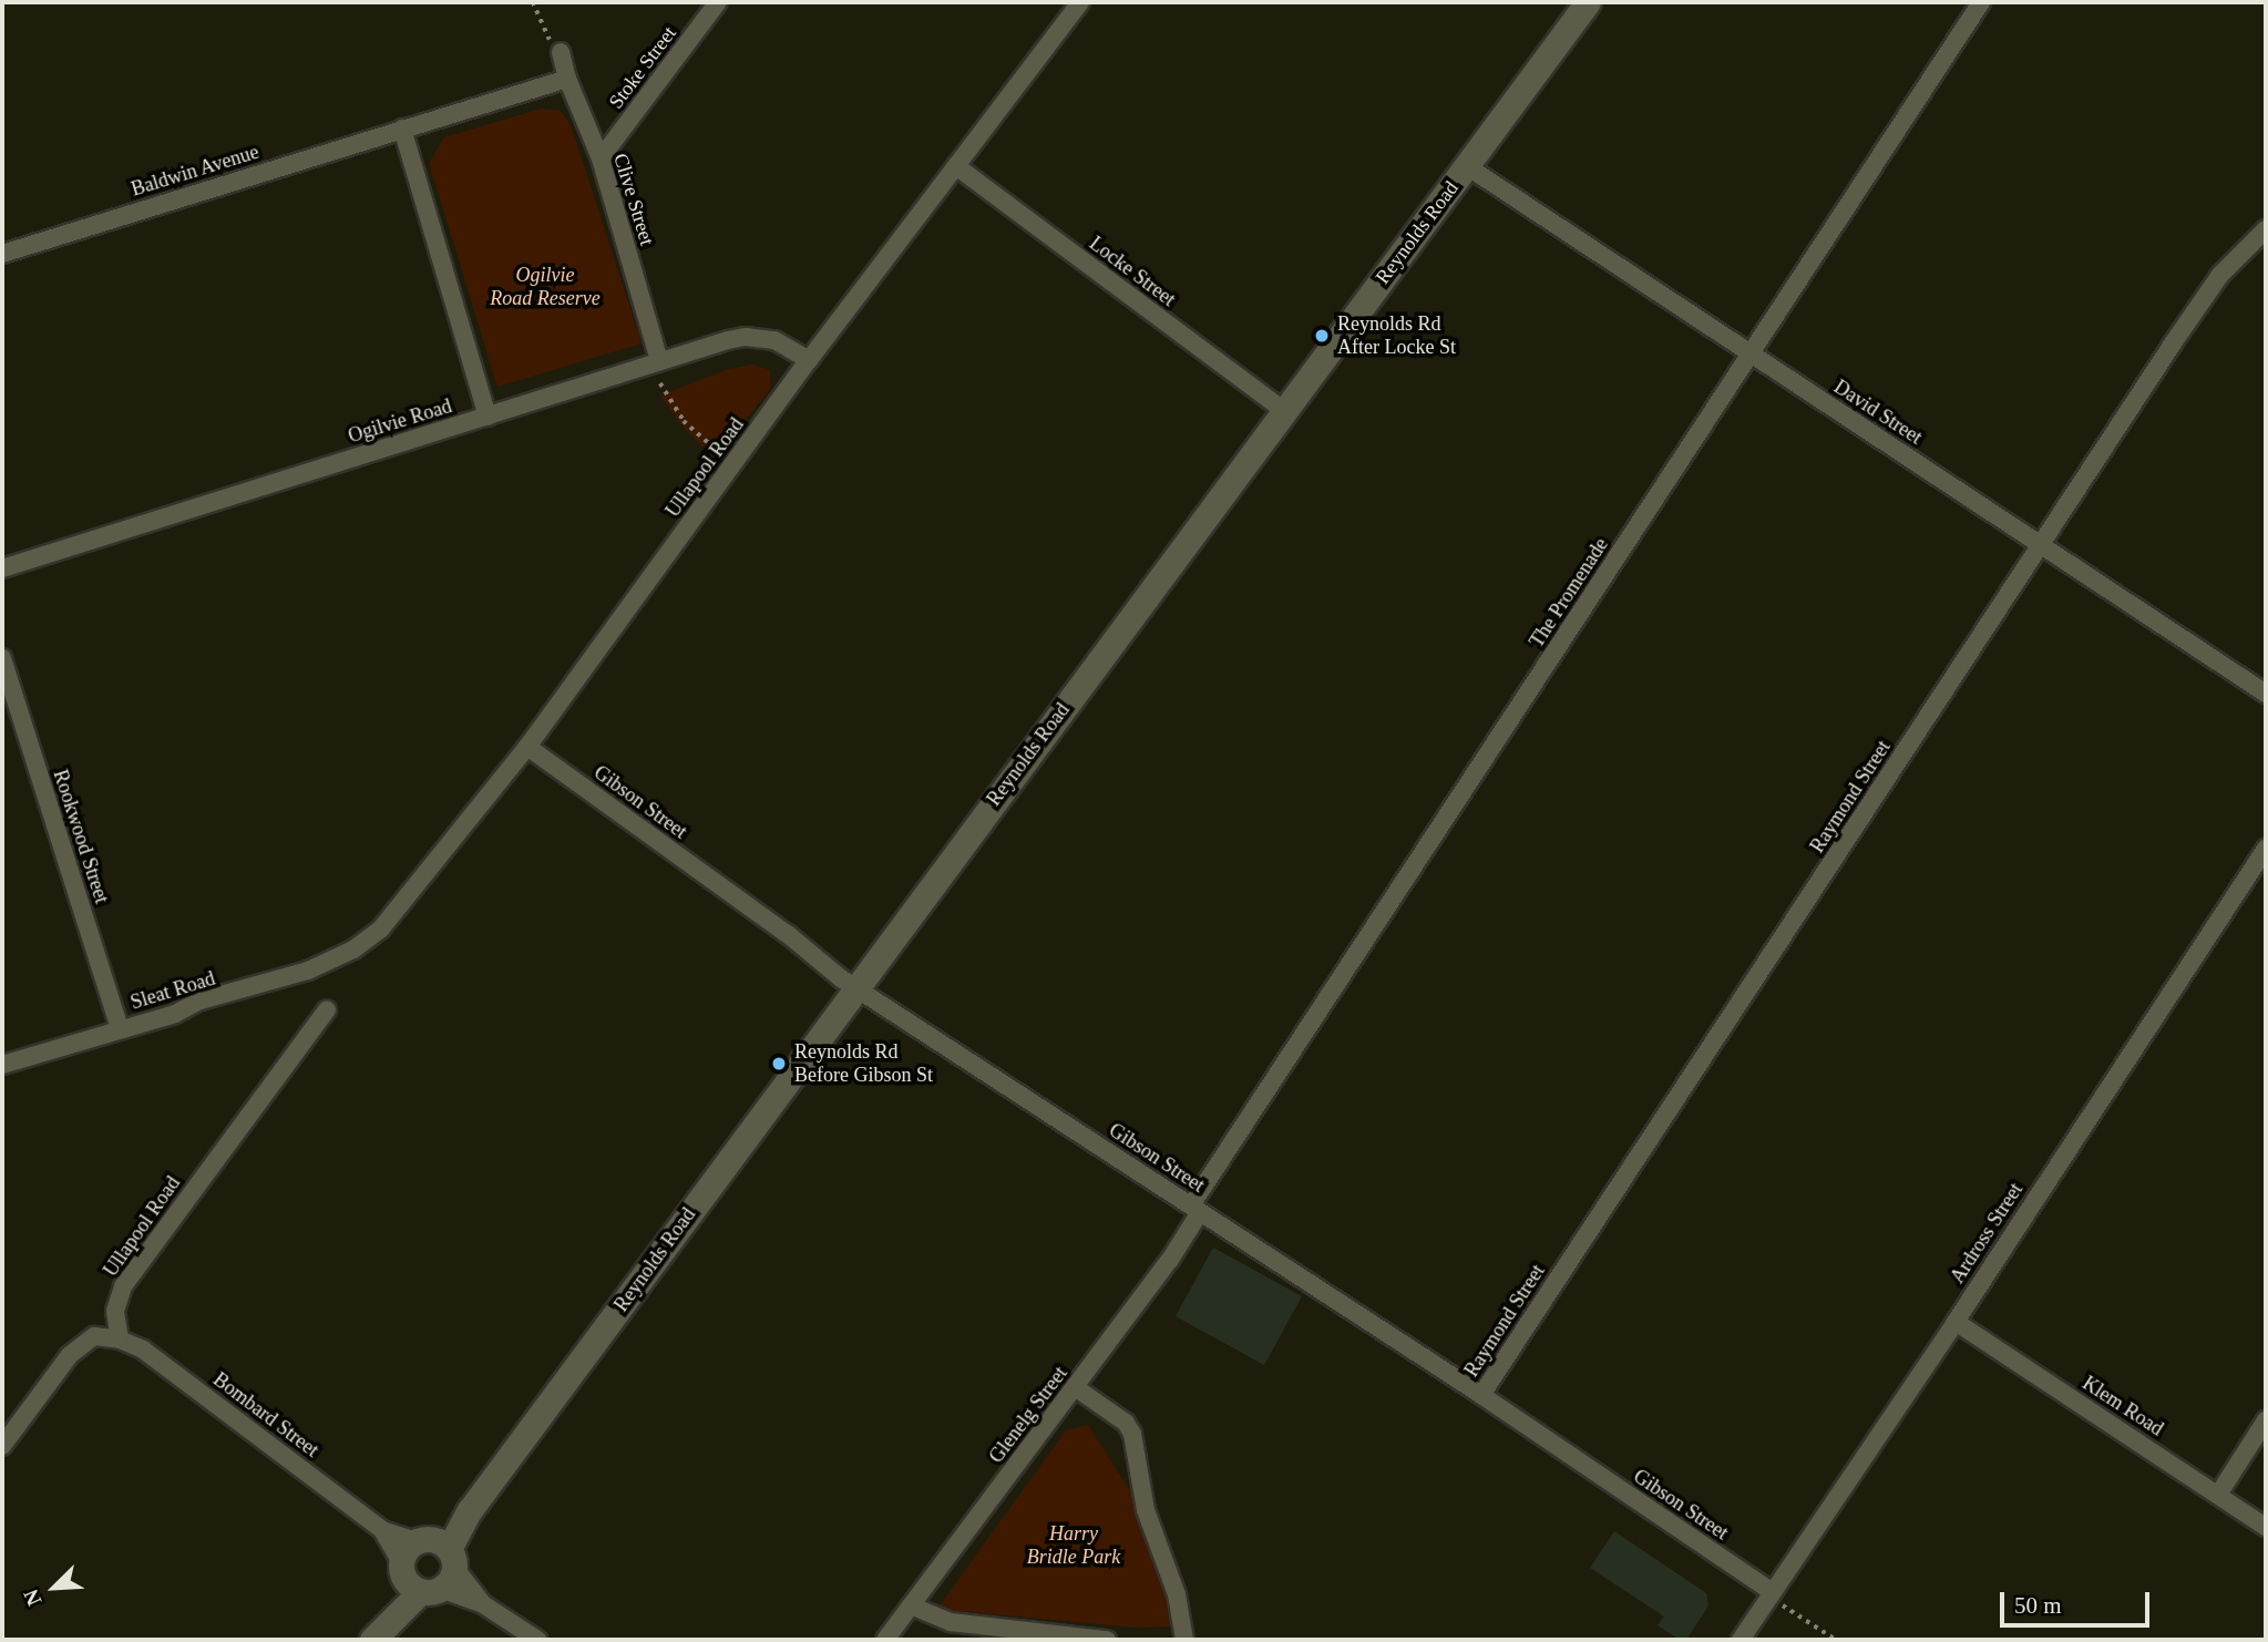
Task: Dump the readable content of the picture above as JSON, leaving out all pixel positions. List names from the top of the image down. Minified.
{"streets":{"street":["Stoke Street","Baldwin Avenue","Clive Street","Reynolds Road","Locke Street","David Street","Ogilvie Road","Ullapool Road","The Promenade","Raymond Street","Gibson Street","Rookwood Street","Sleat Road","Ardross Street","Klem Road","Bombard Street","Glenelg Street"]},"crossings":[["Stoke Street","Clive Street"],["Baldwin Avenue","Clive Street"],["Clive Street","Ogilvie Road"],["Reynolds Road","Locke Street"],["Reynolds Road","David Street"],["Reynolds Road","Gibson Street"],["Reynolds Road","Bombard Street"],["Locke Street","Ullapool Road"],["David Street","The Promenade"],["David Street","Raymond Street"],["Ogilvie Road","Ullapool Road"],["Ullapool Road","Gibson Street"],["Ullapool Road","Sleat Road"],["Ullapool Road","Bombard Street"],["The Promenade","Gibson Street"],["The Promenade","Glenelg Street"],["Raymond Street","Gibson Street"],["Gibson Street","Ardross Street"],["Gibson Street","Glenelg Street"],["Rookwood Street","Sleat Road"],["Ardross Street","Klem Road"]],"parks":["Ogilvie Road Reserve","Harry Bridle Park"],"places":["Reynolds Rd After Locke St","Reynolds Rd Before Gibson St"],"scale_bar":"50 m","north":"bottom left"}
